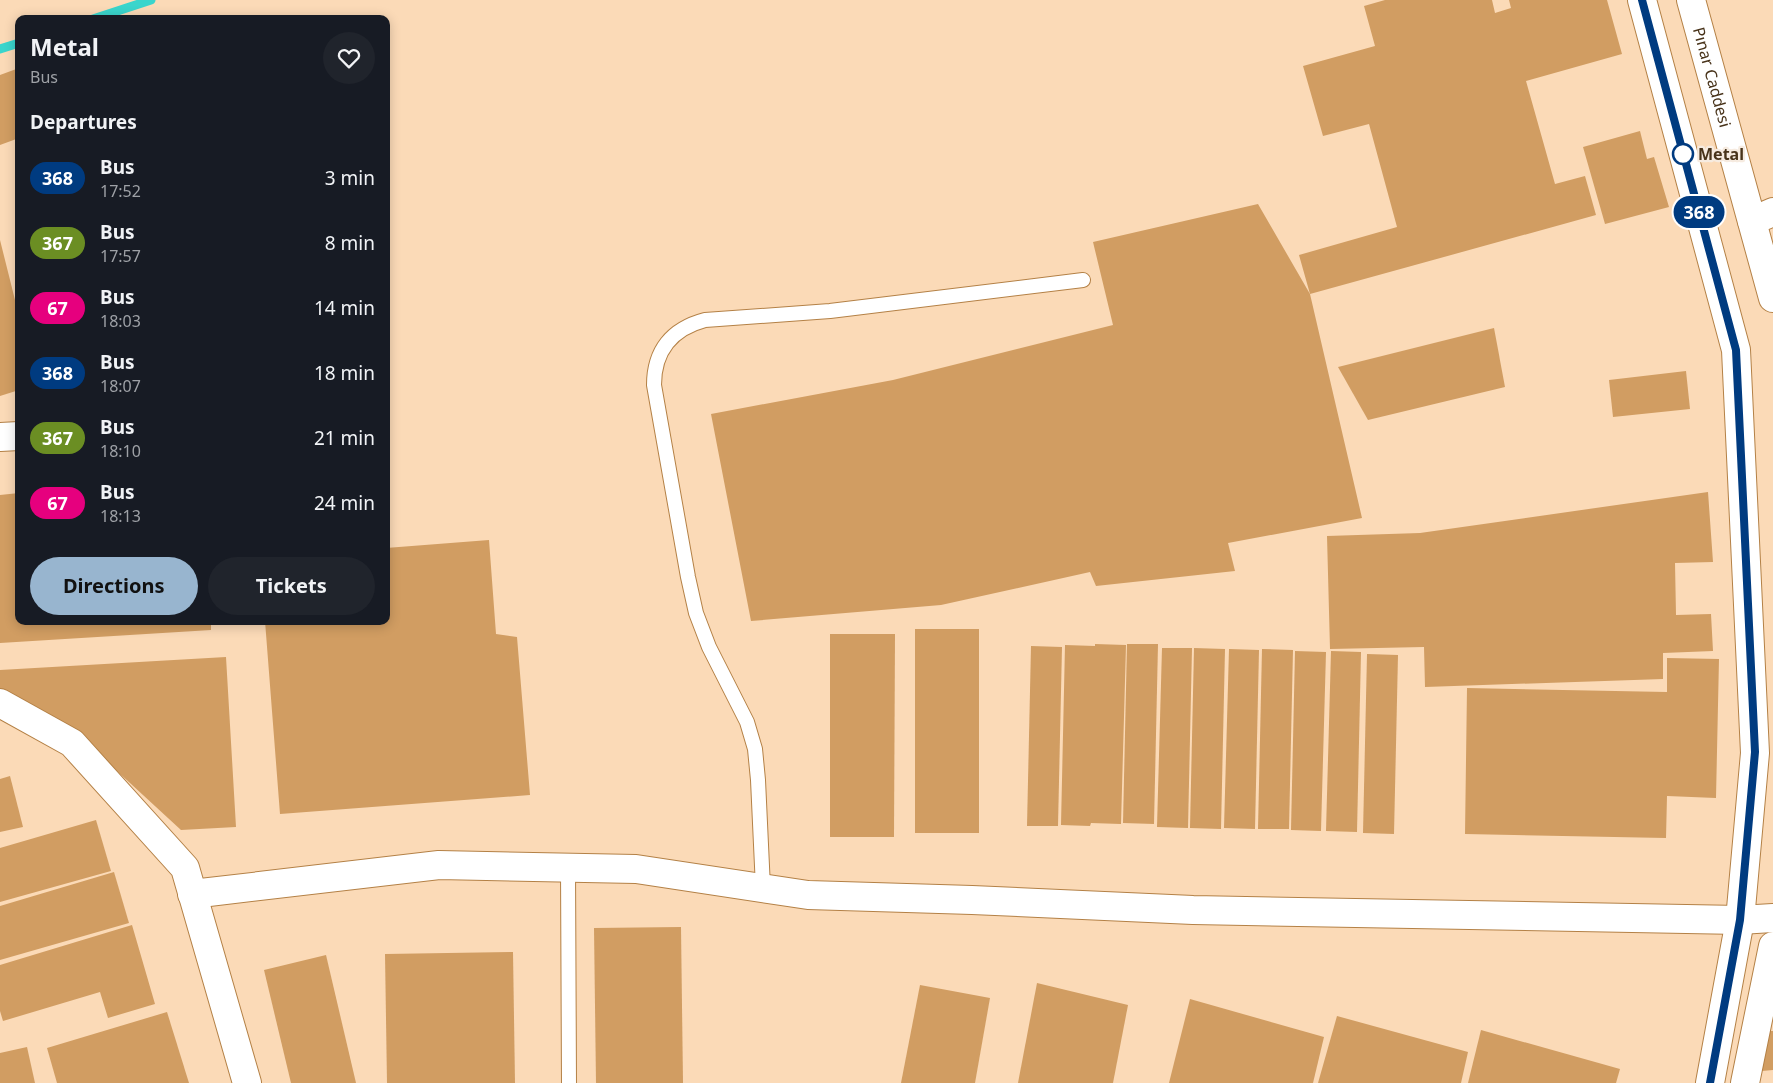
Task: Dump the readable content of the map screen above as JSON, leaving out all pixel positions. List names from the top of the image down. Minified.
{"streets":{"street":["Pınar Caddesi"]},"places":["Metal"],"lines":["bus line 368"],"page":{"on_map":"368","heading":[["Metal","Bus"],"Departures"],"list":[{"mark":"368","name":"Bus","note":"17:52","value":"3 min"},{"mark":"367","name":"Bus","note":"17:57","value":"8 min"},{"mark":"67","name":"Bus","note":"18:03","value":"14 min"},{"mark":"368","name":"Bus","note":"18:07","value":"18 min"},{"mark":"367","name":"Bus","note":"18:10","value":"21 min"},{"mark":"67","name":"Bus","note":"18:13","value":"24 min"}],"buttons":["Directions","Tickets"]}}
